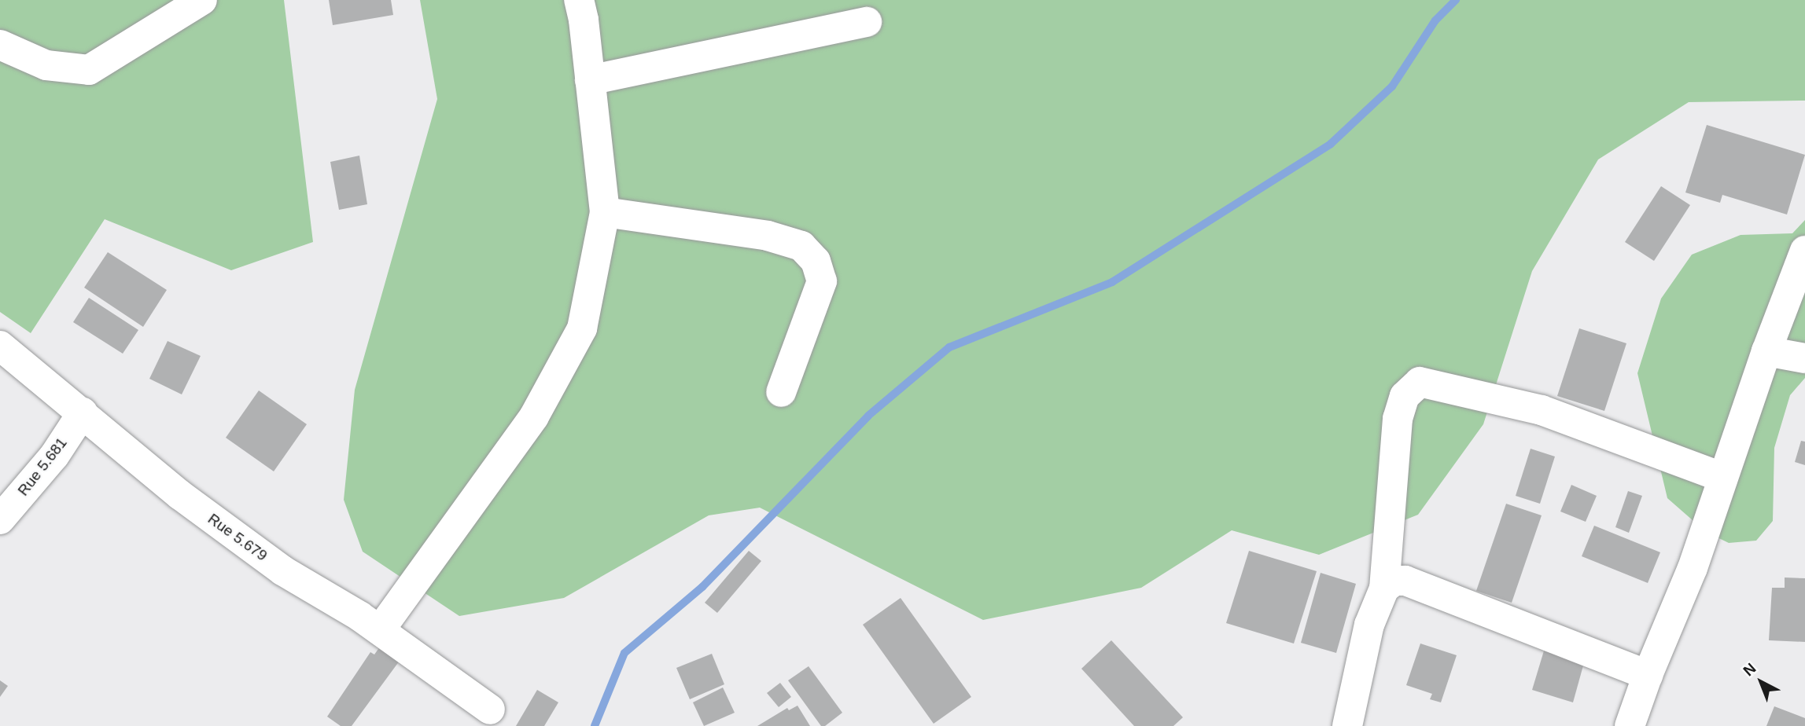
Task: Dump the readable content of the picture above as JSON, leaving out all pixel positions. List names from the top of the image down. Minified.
{"streets":{"street":["Rue 5.681","Rue 5.679"]},"crossings":[["Rue 5.681","Rue 5.679"]],"north":"top left"}
